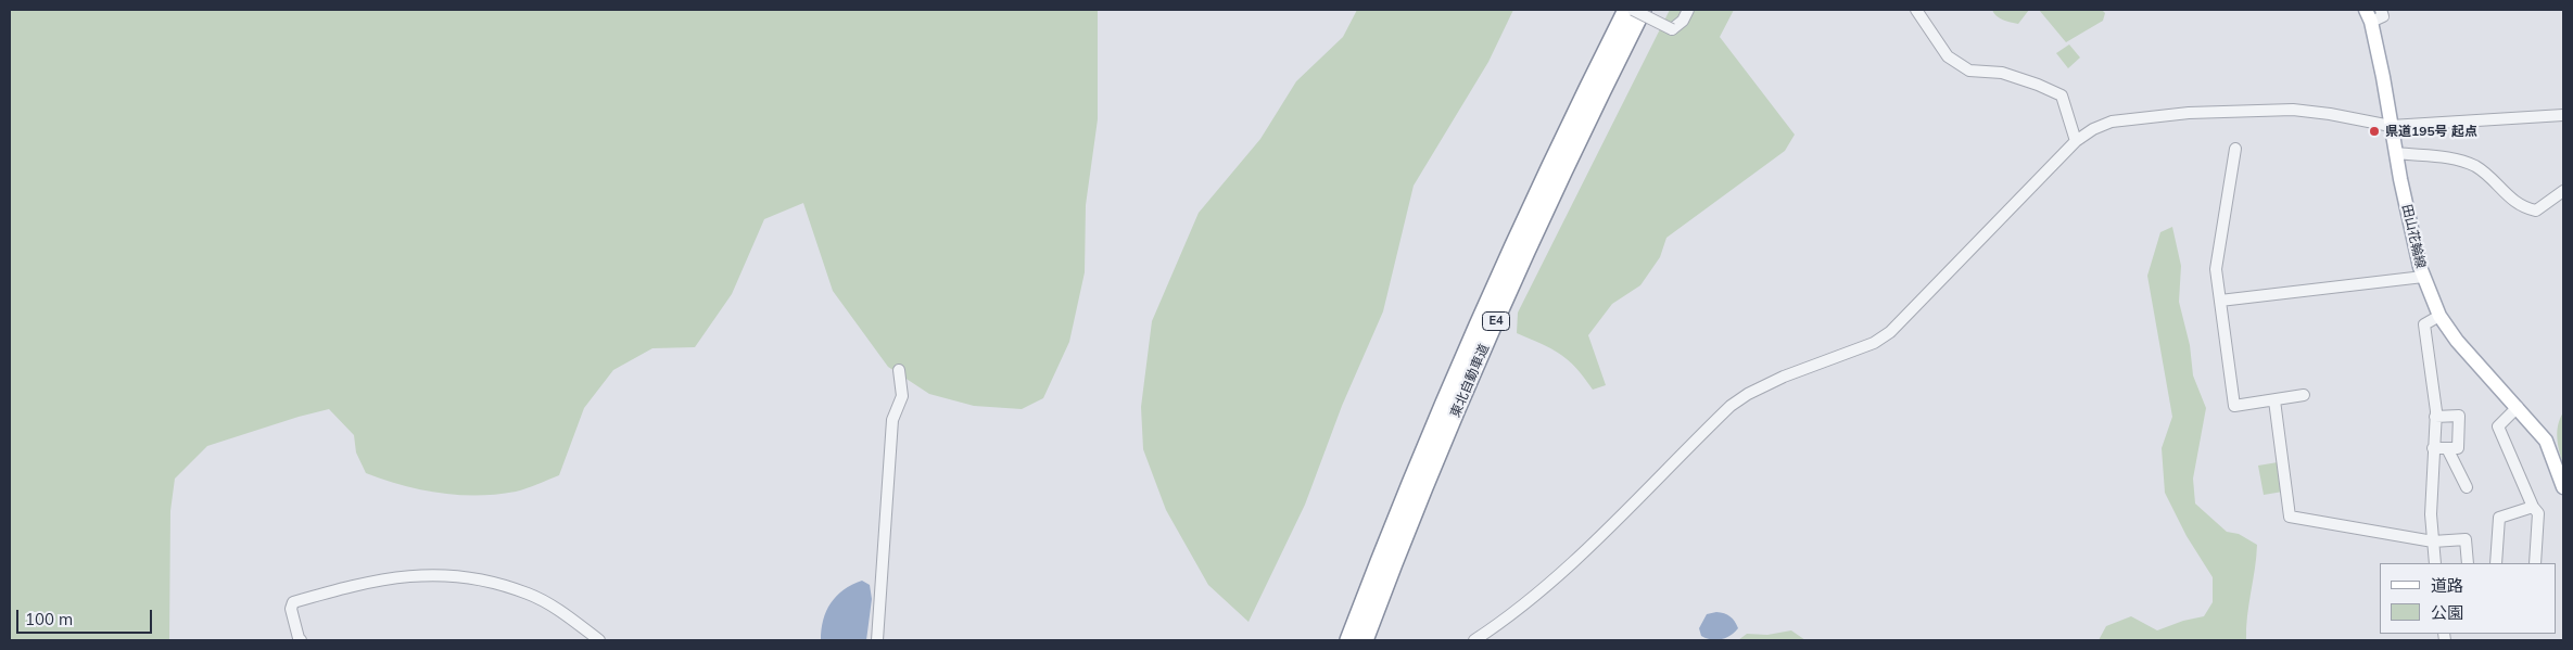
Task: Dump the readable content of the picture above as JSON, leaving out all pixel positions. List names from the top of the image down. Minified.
{"streets":{"highway":["E4","東北自動車道"],"main road":["田山花輪線"]},"places":["県道195号 起点"],"legend":["道路","公園"],"scale_bar":"100 m"}
